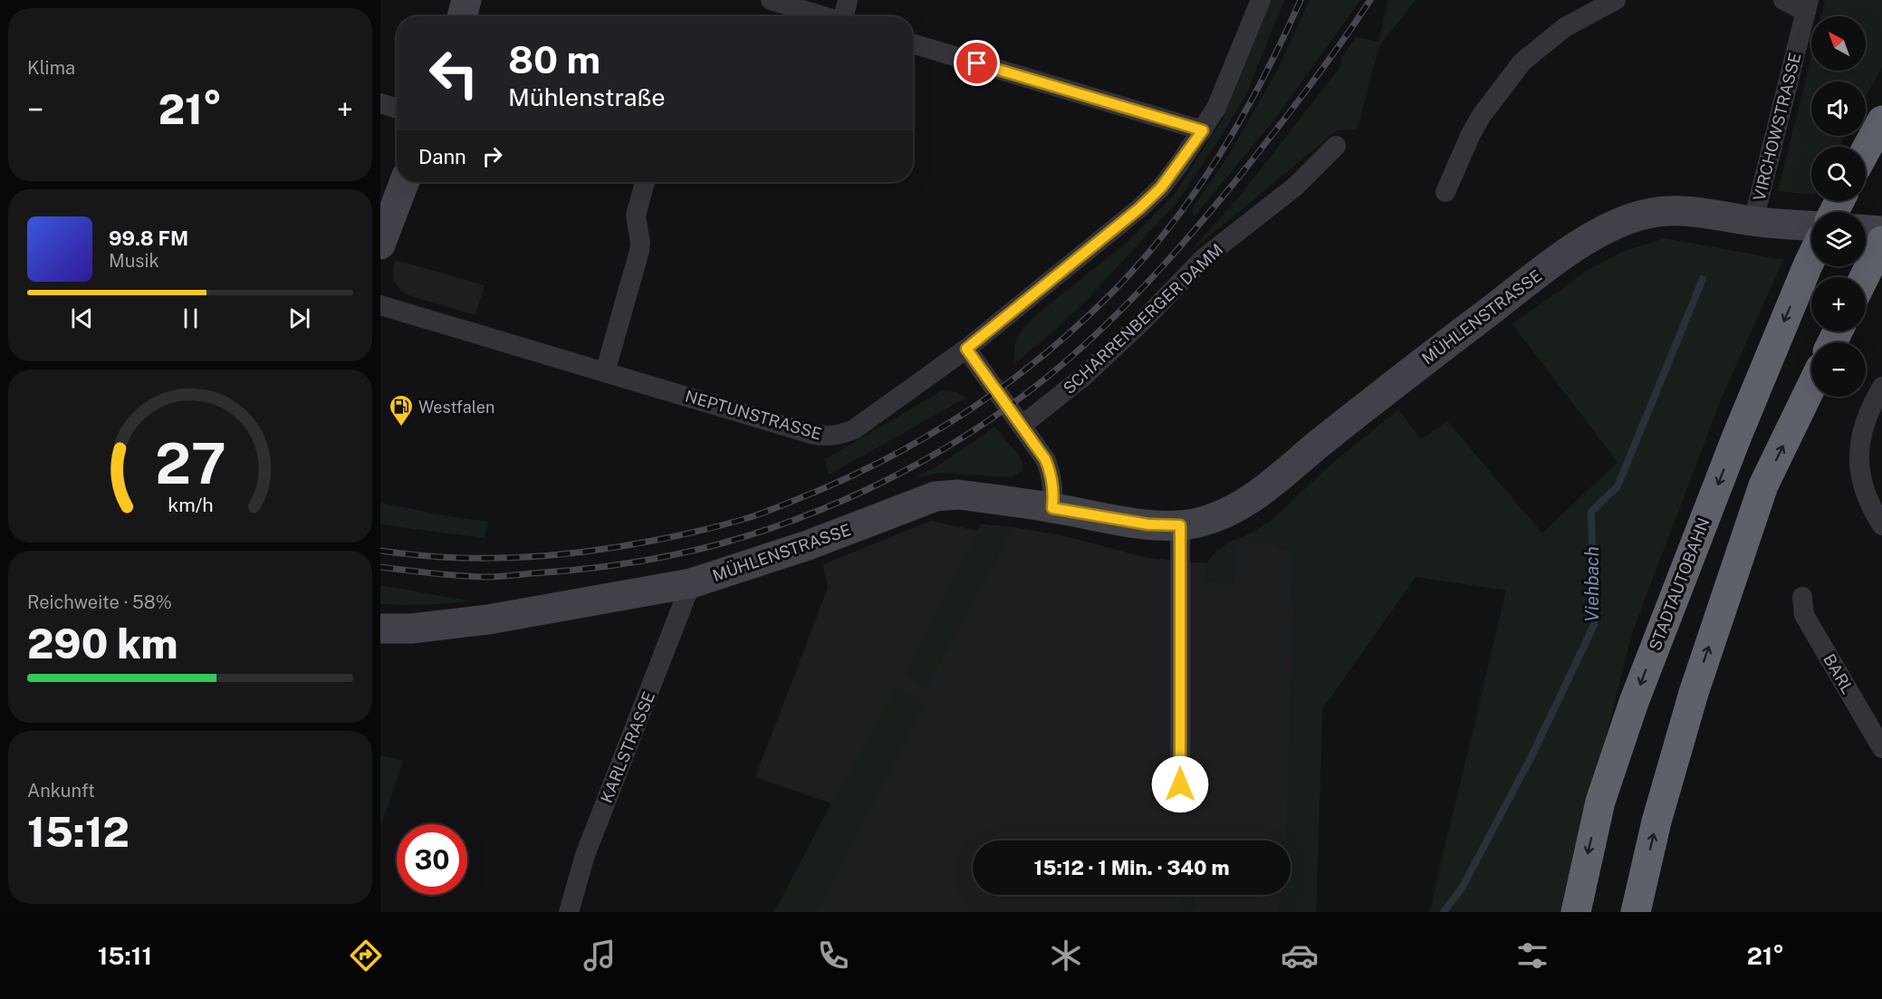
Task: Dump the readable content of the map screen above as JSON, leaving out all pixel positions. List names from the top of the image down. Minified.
{"streets":{"highway":["STADTAUTOBAHN"],"street":["VIRCHOWSTRASSE","MÜHLENSTRASSE","SCHARRENBERGER DAMM","NEPTUNSTRASSE","BARL","KARLSTRASSE"]},"crossings":[["VIRCHOWSTRASSE","MÜHLENSTRASSE"],["MÜHLENSTRASSE","KARLSTRASSE"]],"water":["Viehbach"],"places":{"fuel station":["Westfalen"]},"north":"top left","page":{"tile":["Klima",["Reichweite · 58%","290 km"],["Ankunft","15:12"]],"map_buttons":["+","−"],"turn":["80 m","Mühlenstraße"],"heat":["−","21°","+"],"then":"Dann","song":["99.8 FM","Musik"],"limit":"30","trip":"15:12 · 1 Min. · 340 m","tabs":["15:11","21°"],"gauge":["27","km/h"]}}
